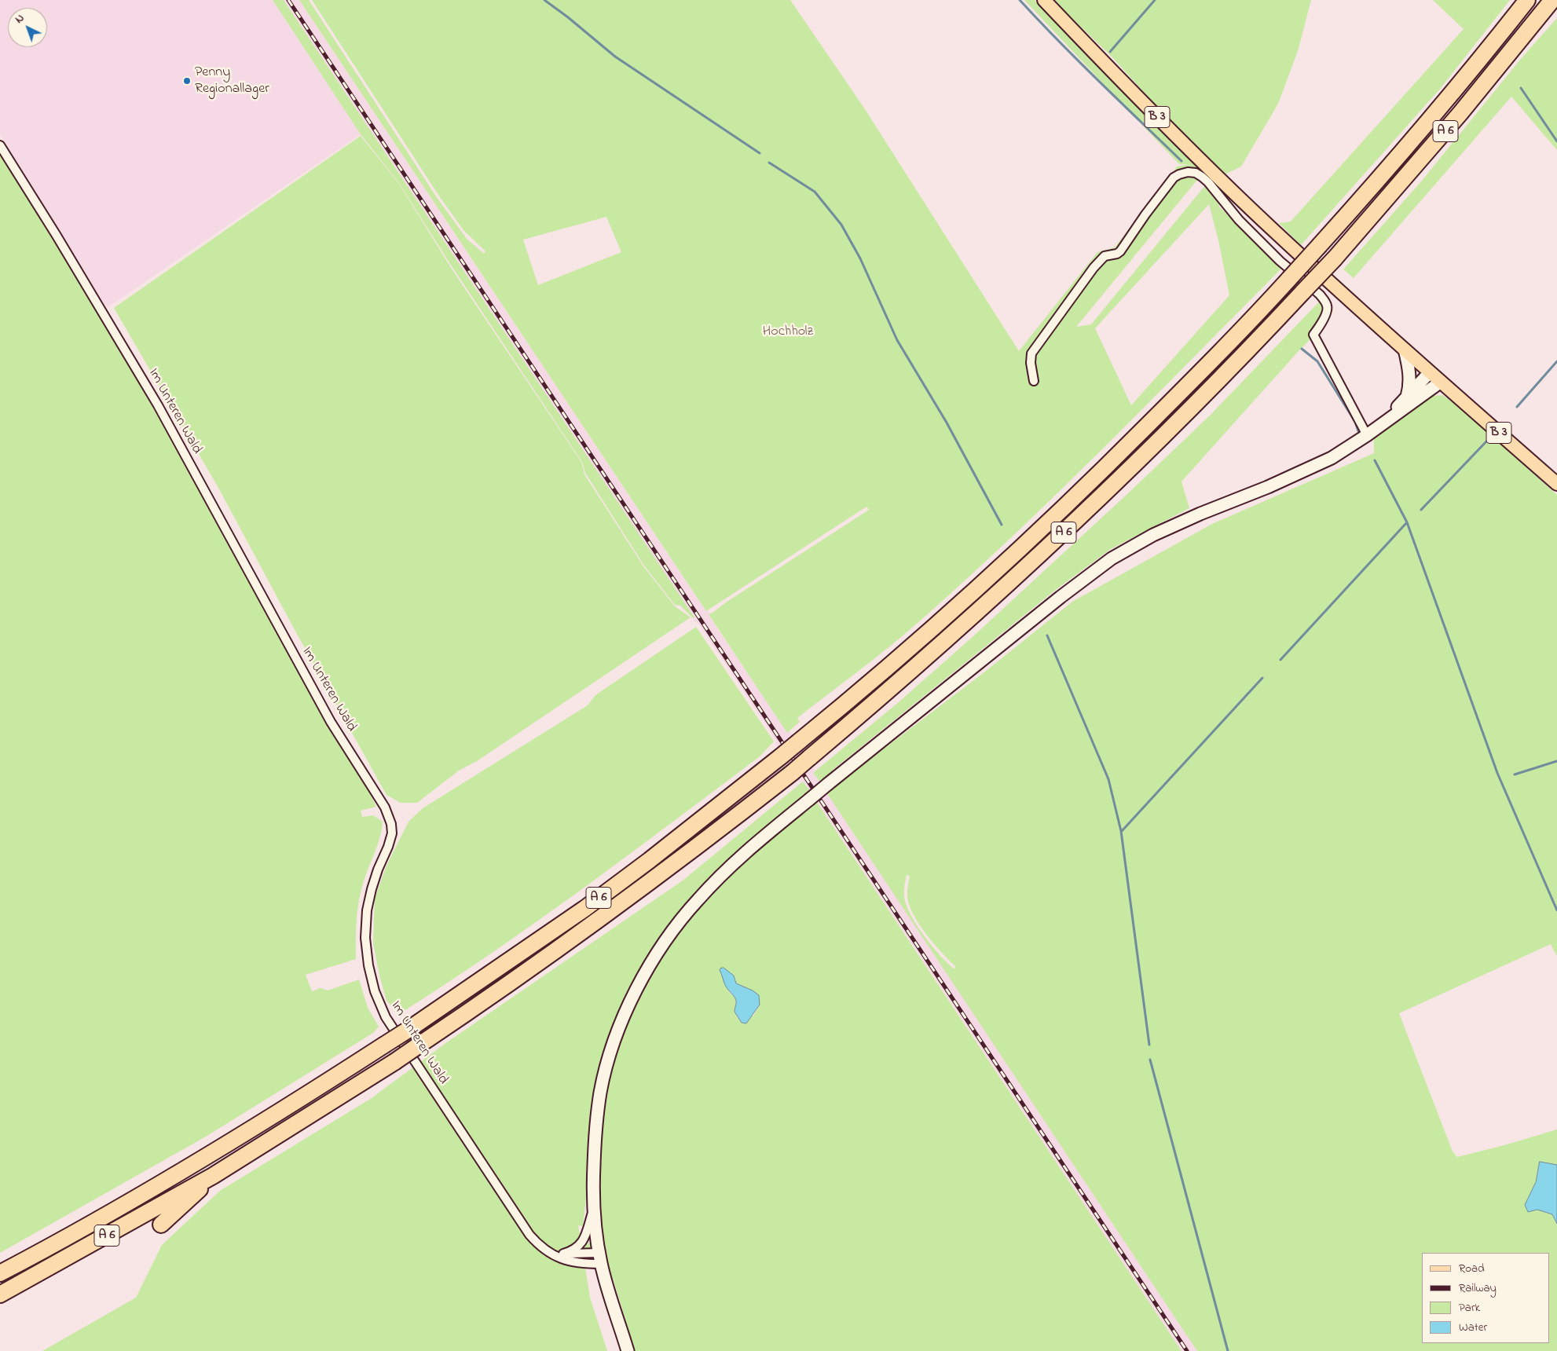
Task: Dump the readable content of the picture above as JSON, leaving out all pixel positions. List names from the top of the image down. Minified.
{"streets":{"highway":["A 6"],"main road":["B 3"],"street":["Im Unteren Wald"]},"parks":["Hochholz"],"places":["Penny Regionallager"],"legend":["Road","Railway","Park","Water"],"north":"top left"}
